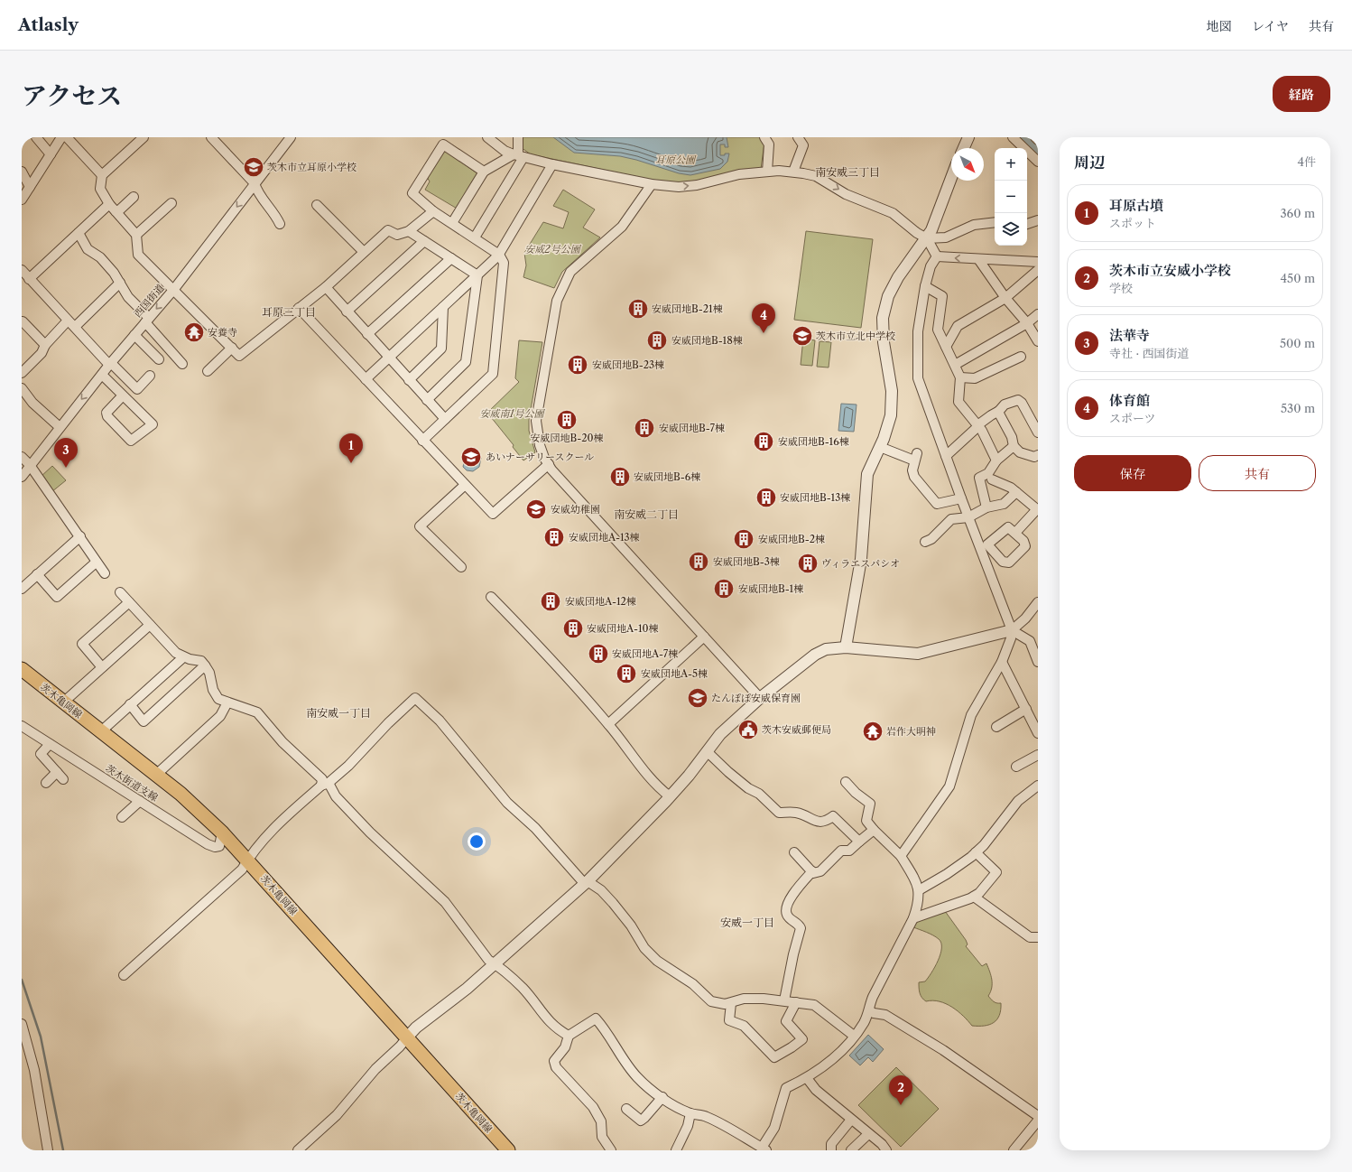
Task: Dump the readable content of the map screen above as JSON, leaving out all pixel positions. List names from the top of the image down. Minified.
{"streets":{"main road":["茨木亀岡線"],"street":["西国街道","茨木街道支線"]},"crossings":[["茨木亀岡線","茨木街道支線"]],"districts":["南安威三丁目","耳原三丁目","南安威二丁目","南安威一丁目","安威一丁目"],"parks":["耳原公園","安威2号公園","安威南1号公園"],"places":{"school or university":["茨木市立耳原小学校","茨木市立北中学校","あいナーサリースクール","安威幼稚園","たんぽぽ安威保育園"],"building":["安威団地B-21棟","安威団地B-18棟","安威団地B-23棟","安威団地B-20棟","安威団地B-7棟","安威団地B-16棟","安威団地B-6棟","安威団地B-13棟","安威団地A-13棟","安威団地B-2棟","安威団地B-3棟","ヴィラエスパシオ","安威団地B-1棟","安威団地A-12棟","安威団地A-10棟","安威団地A-7棟","安威団地A-5棟"],"temple":["安養寺","岩作大明神"],"public building":["茨木安威郵便局"]},"north":"bottom right","page":{"header":"Atlasly","nav":["地図","レイヤ","共有"],"title":"アクセス","buttons":["経路",["保存","共有"]],"heading":["周辺","4件"],"map_buttons":["+","−"],"list":[{"mark":"1","name":"耳原古墳","note":"スポット","value":"360 m"},{"mark":"2","name":"茨木市立安威小学校","note":"学校","value":"450 m"},{"mark":"3","name":"法華寺","note":"寺社 · 西国街道","value":"500 m"},{"mark":"4","name":"体育館","note":"スポーツ","value":"530 m"}],"pins":["4","1","3","2"]}}
